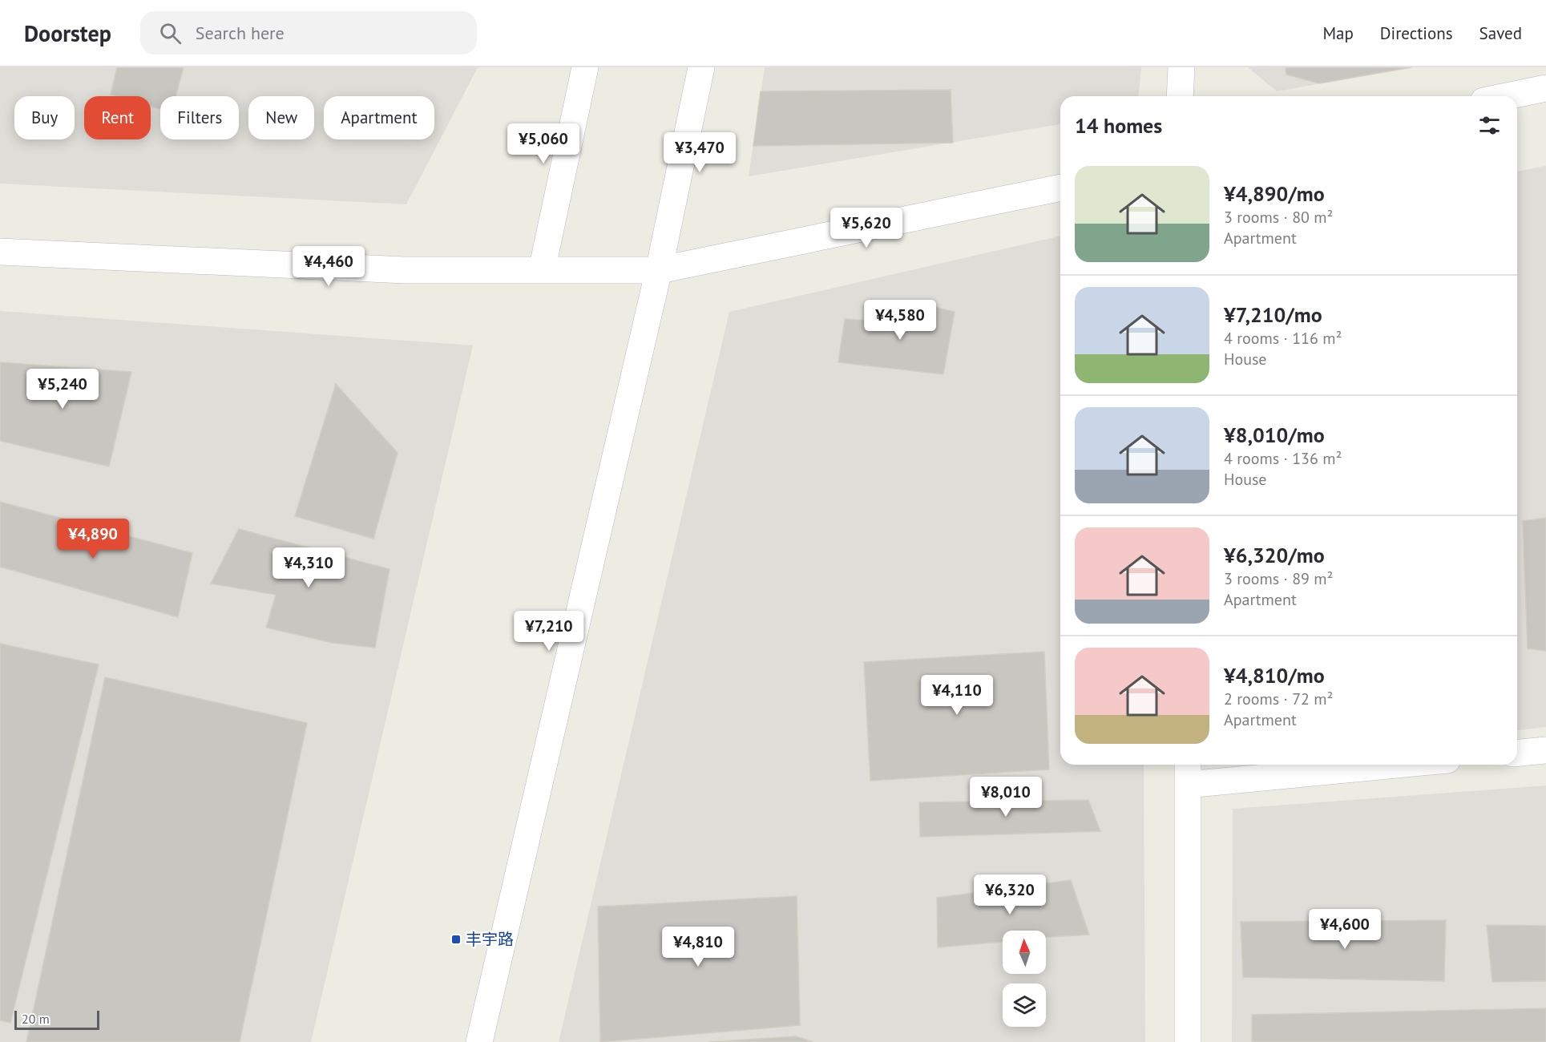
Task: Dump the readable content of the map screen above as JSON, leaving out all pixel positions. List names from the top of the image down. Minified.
{"places":{"transit":["丰宇路"]},"scale_bar":"20 m","north":"top","page":{"header":"Doorstep","search":"Search here","nav":["Map","Directions","Saved"],"chip":["Buy","Rent","Filters","New","Apartment"],"heading":"14 homes","price":["¥5,060","¥3,470","¥5,620","¥4,460","¥4,580","¥5,240","¥4,890","¥4,310","¥7,210","¥4,110","¥8,010","¥6,320","¥4,600","¥4,810"],"list":[{"name":"¥4,890/mo","note":"3 rooms · 80 m² · Apartment"},{"name":"¥7,210/mo","note":"4 rooms · 116 m² · House"},{"name":"¥8,010/mo","note":"4 rooms · 136 m² · House"},{"name":"¥6,320/mo","note":"3 rooms · 89 m² · Apartment"},{"name":"¥4,810/mo","note":"2 rooms · 72 m² · Apartment"}],"scale":"20 m"}}
